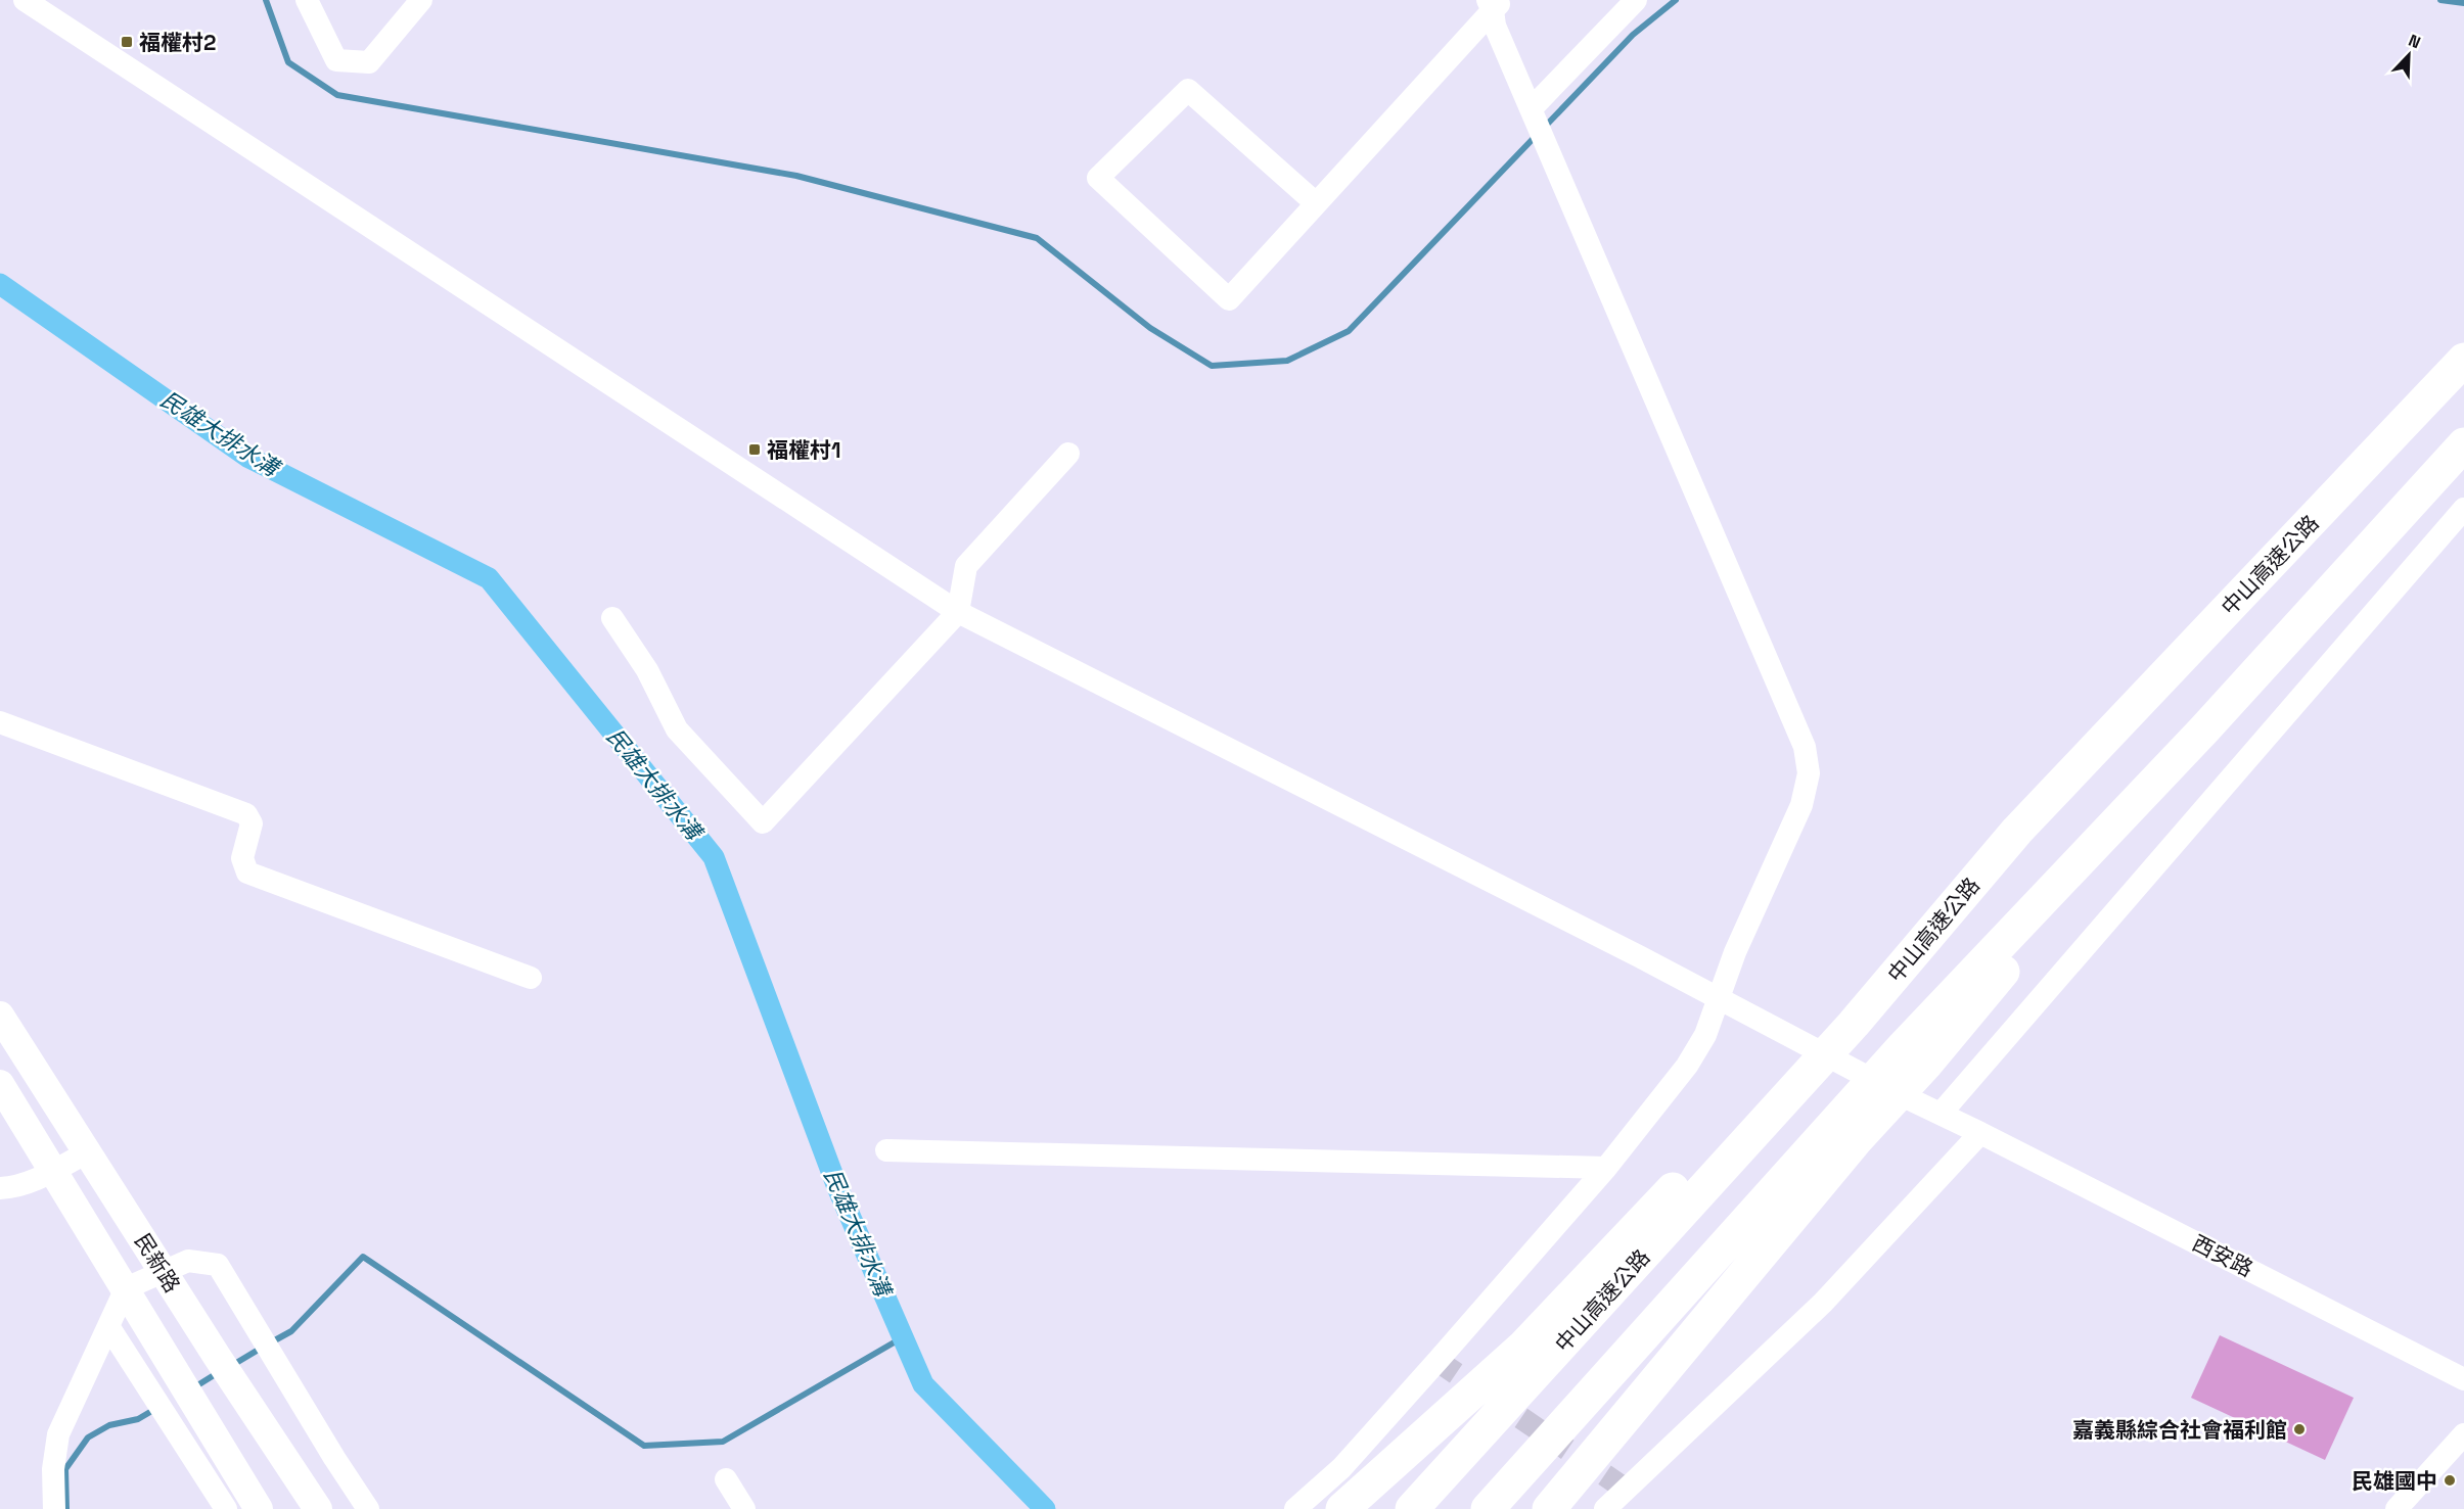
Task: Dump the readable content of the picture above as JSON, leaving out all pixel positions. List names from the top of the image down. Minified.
{"streets":{"highway":["中山高速公路"],"main road":["民新路"],"street":["西安路"]},"water":["民雄大排水溝"],"places":{"transit":["福權村2","福權村1"],"other":["嘉義縣綜合社會福利館","民雄國中"]},"north":"top right"}
